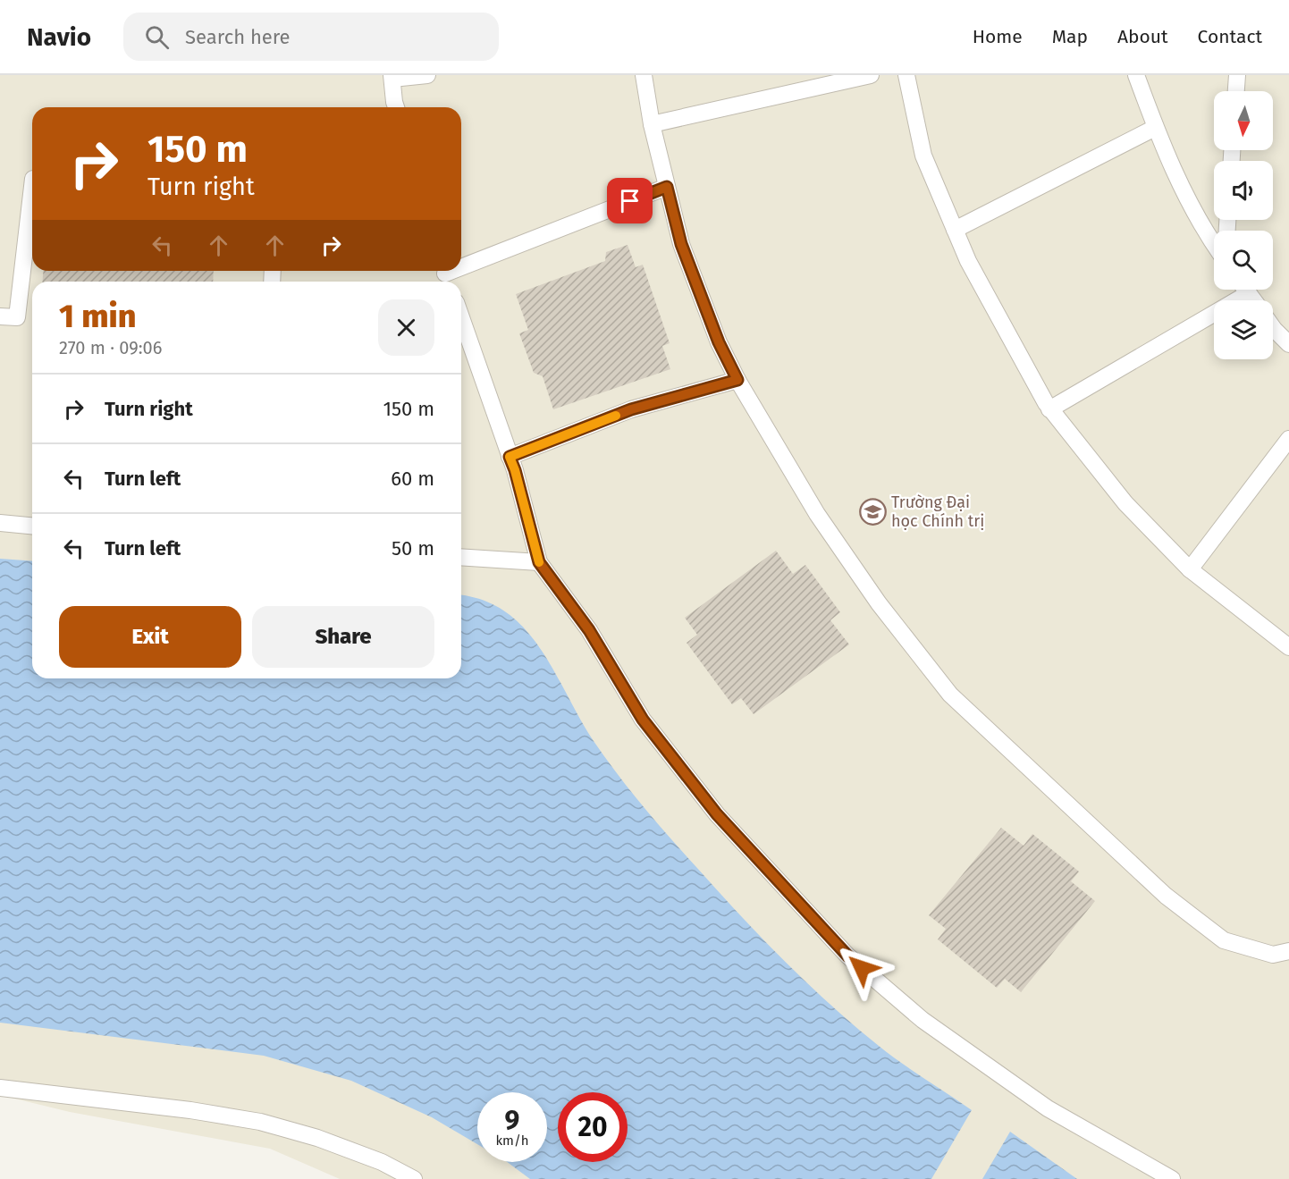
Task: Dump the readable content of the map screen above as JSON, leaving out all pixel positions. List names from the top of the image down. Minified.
{"places":{"school or university":["Trường Đại học Chính trị"]},"north":"bottom","page":{"header":"Navio","search":"Search here","nav":["Home","Map","About","Contact"],"turn":["150 m","Turn right"],"heading":["1 min","270 m · 09:06"],"list":[{"name":"Turn right","value":"150 m"},{"name":"Turn left","value":"60 m"},{"name":"Turn left","value":"50 m"}],"buttons":["Exit","Share"],"speed":"9 km/h","limit":"20"}}
